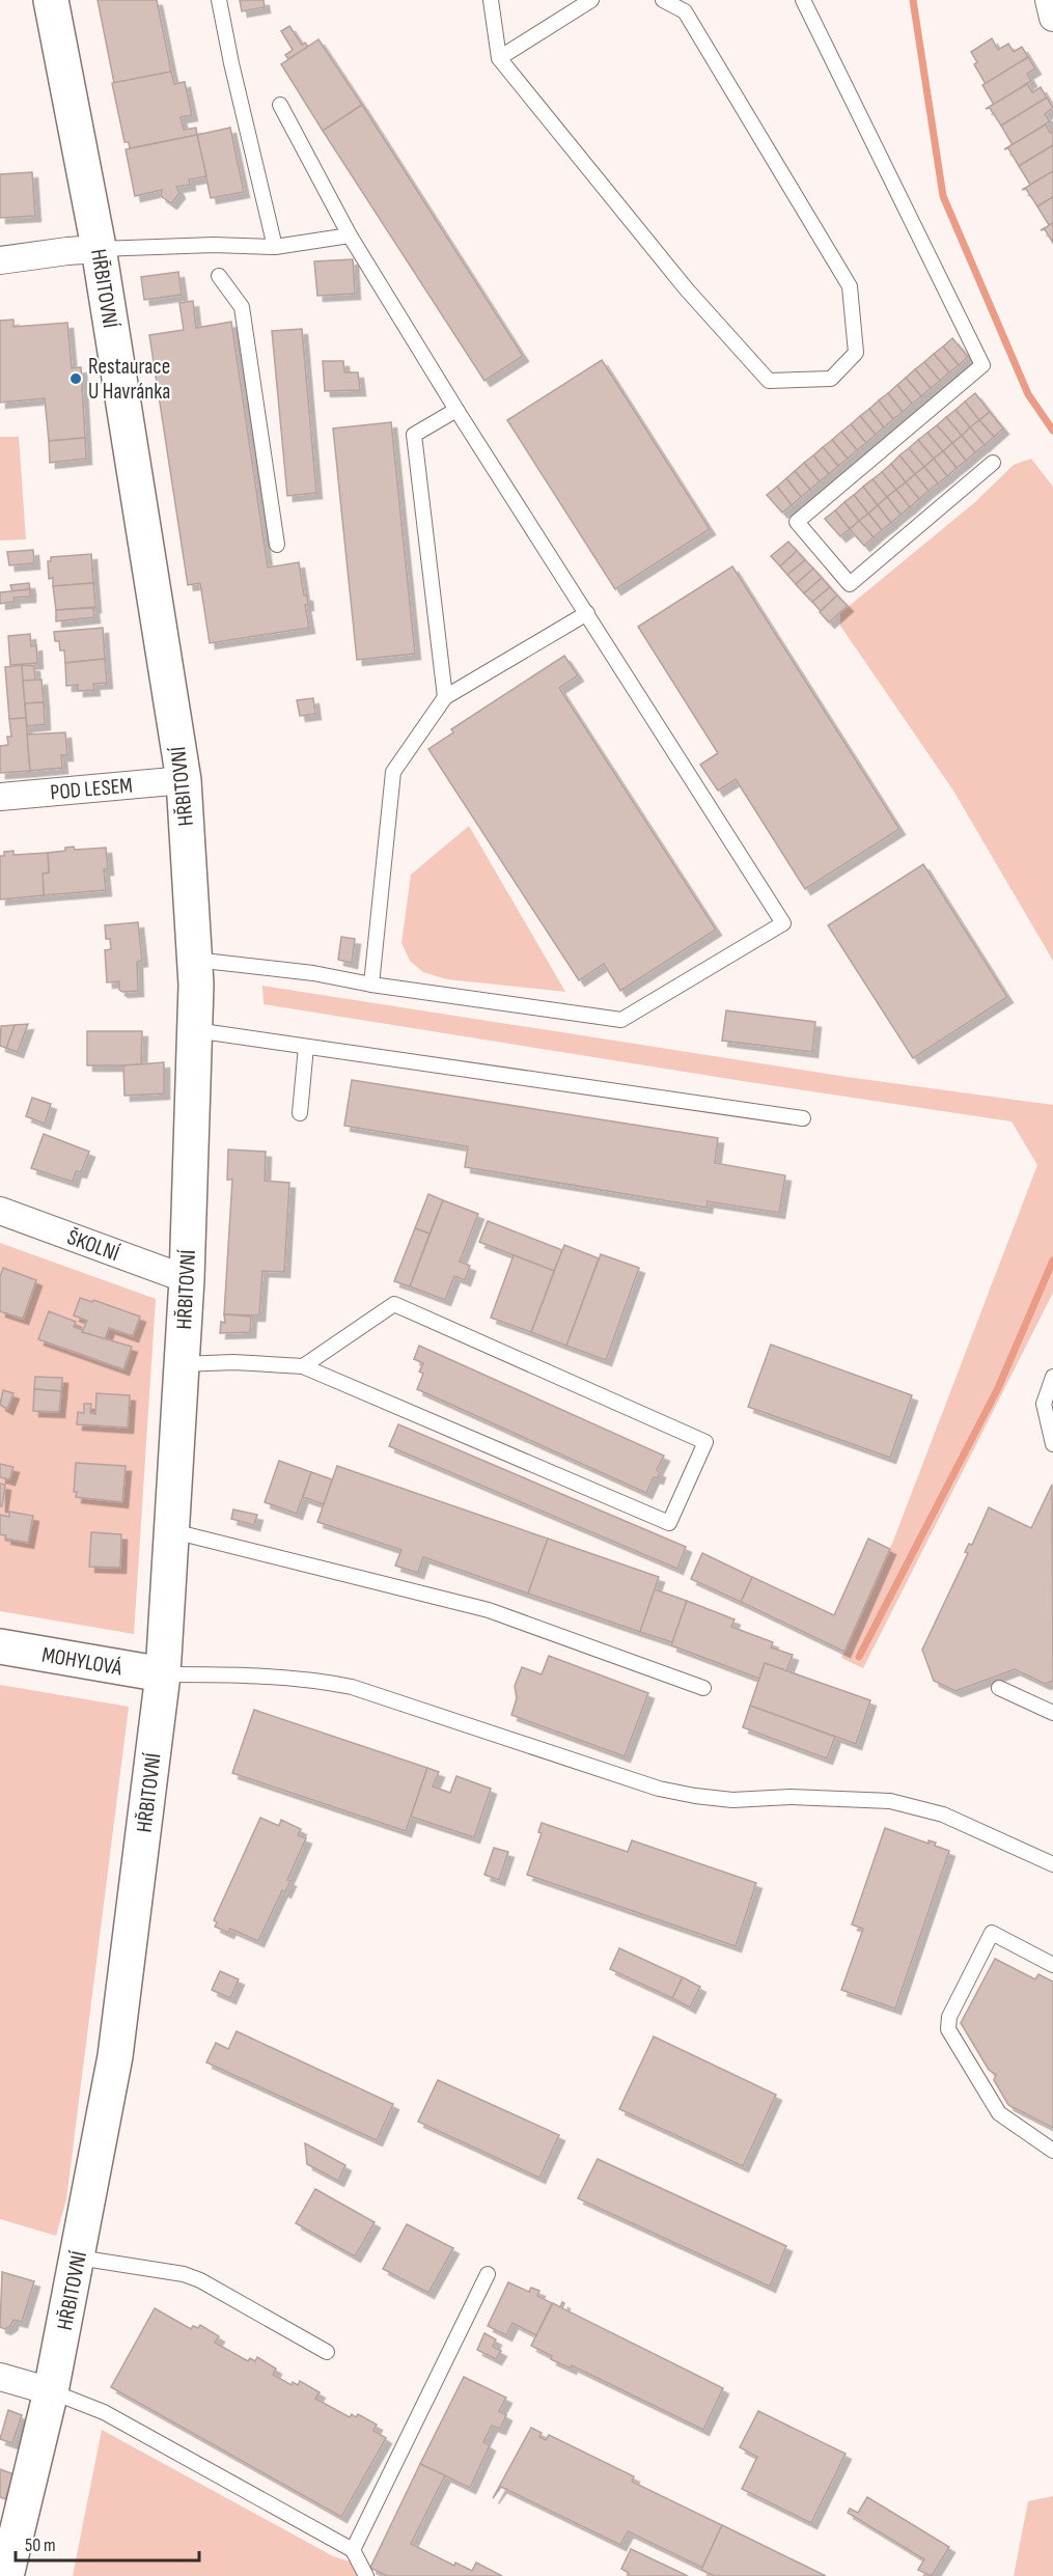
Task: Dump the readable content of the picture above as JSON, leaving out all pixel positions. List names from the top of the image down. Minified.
{"streets":{"street":["HŘBITOVNÍ","POD LESEM","ŠKOLNÍ","MOHYLOVÁ"]},"crossings":[["HŘBITOVNÍ","POD LESEM"],["HŘBITOVNÍ","ŠKOLNÍ"],["HŘBITOVNÍ","MOHYLOVÁ"]],"places":["Restaurace U Havránka"],"scale_bar":"50 m"}
